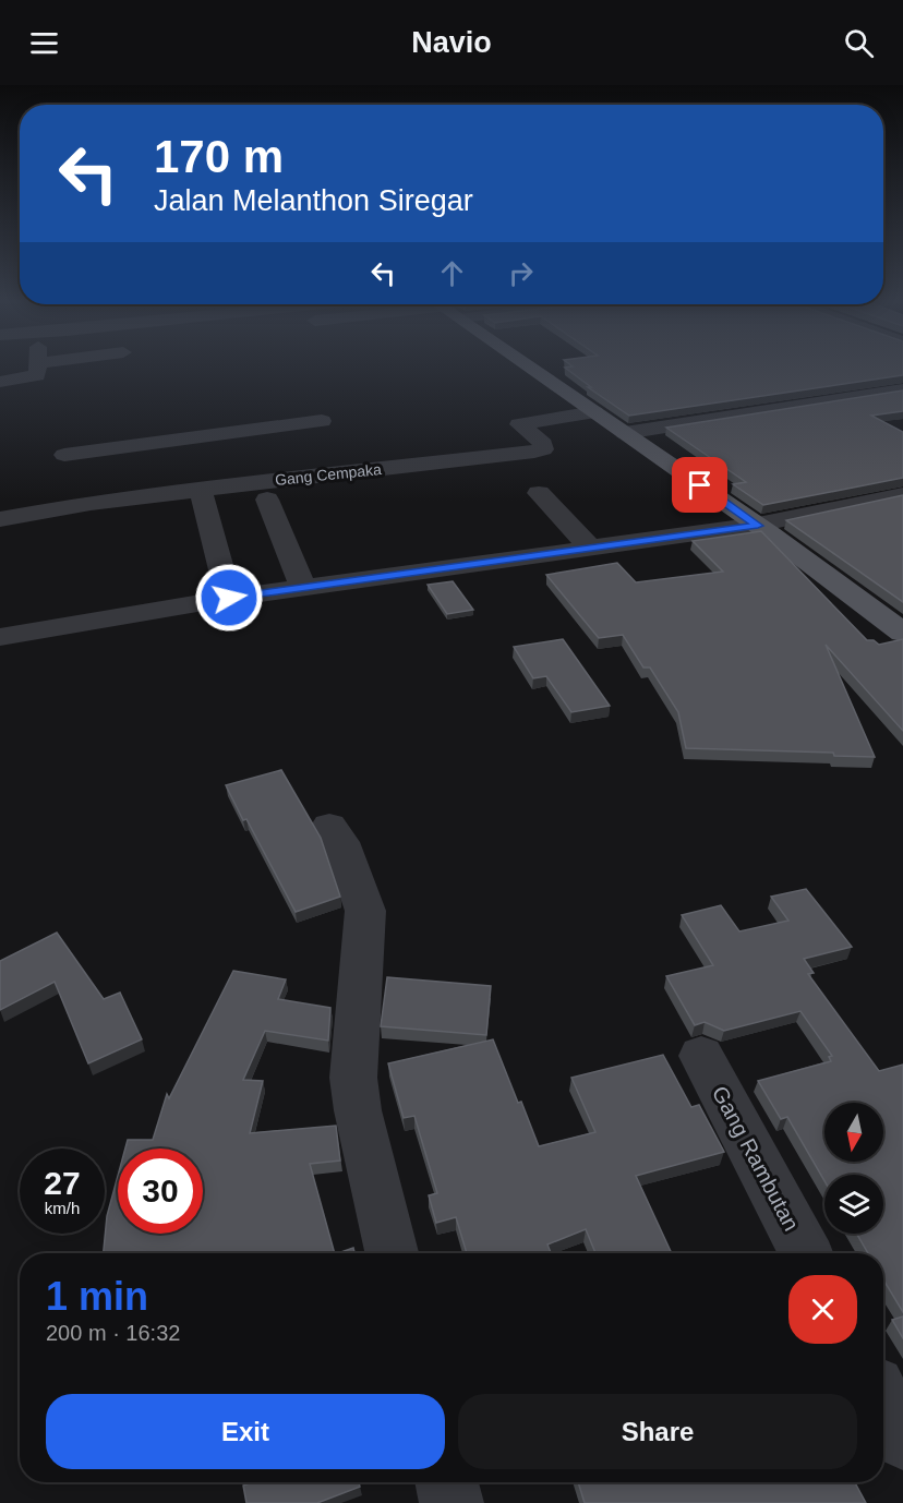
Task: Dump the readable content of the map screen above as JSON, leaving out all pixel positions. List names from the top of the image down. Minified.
{"streets":{"street":["Gang Cempaka","Gang Rambutan"]},"north":"bottom","page":{"header":"Navio","turn":["170 m","Jalan Melanthon Siregar"],"speed":"27 km/h","limit":"30","heading":["1 min","200 m · 16:32"],"buttons":["Exit","Share"]}}
